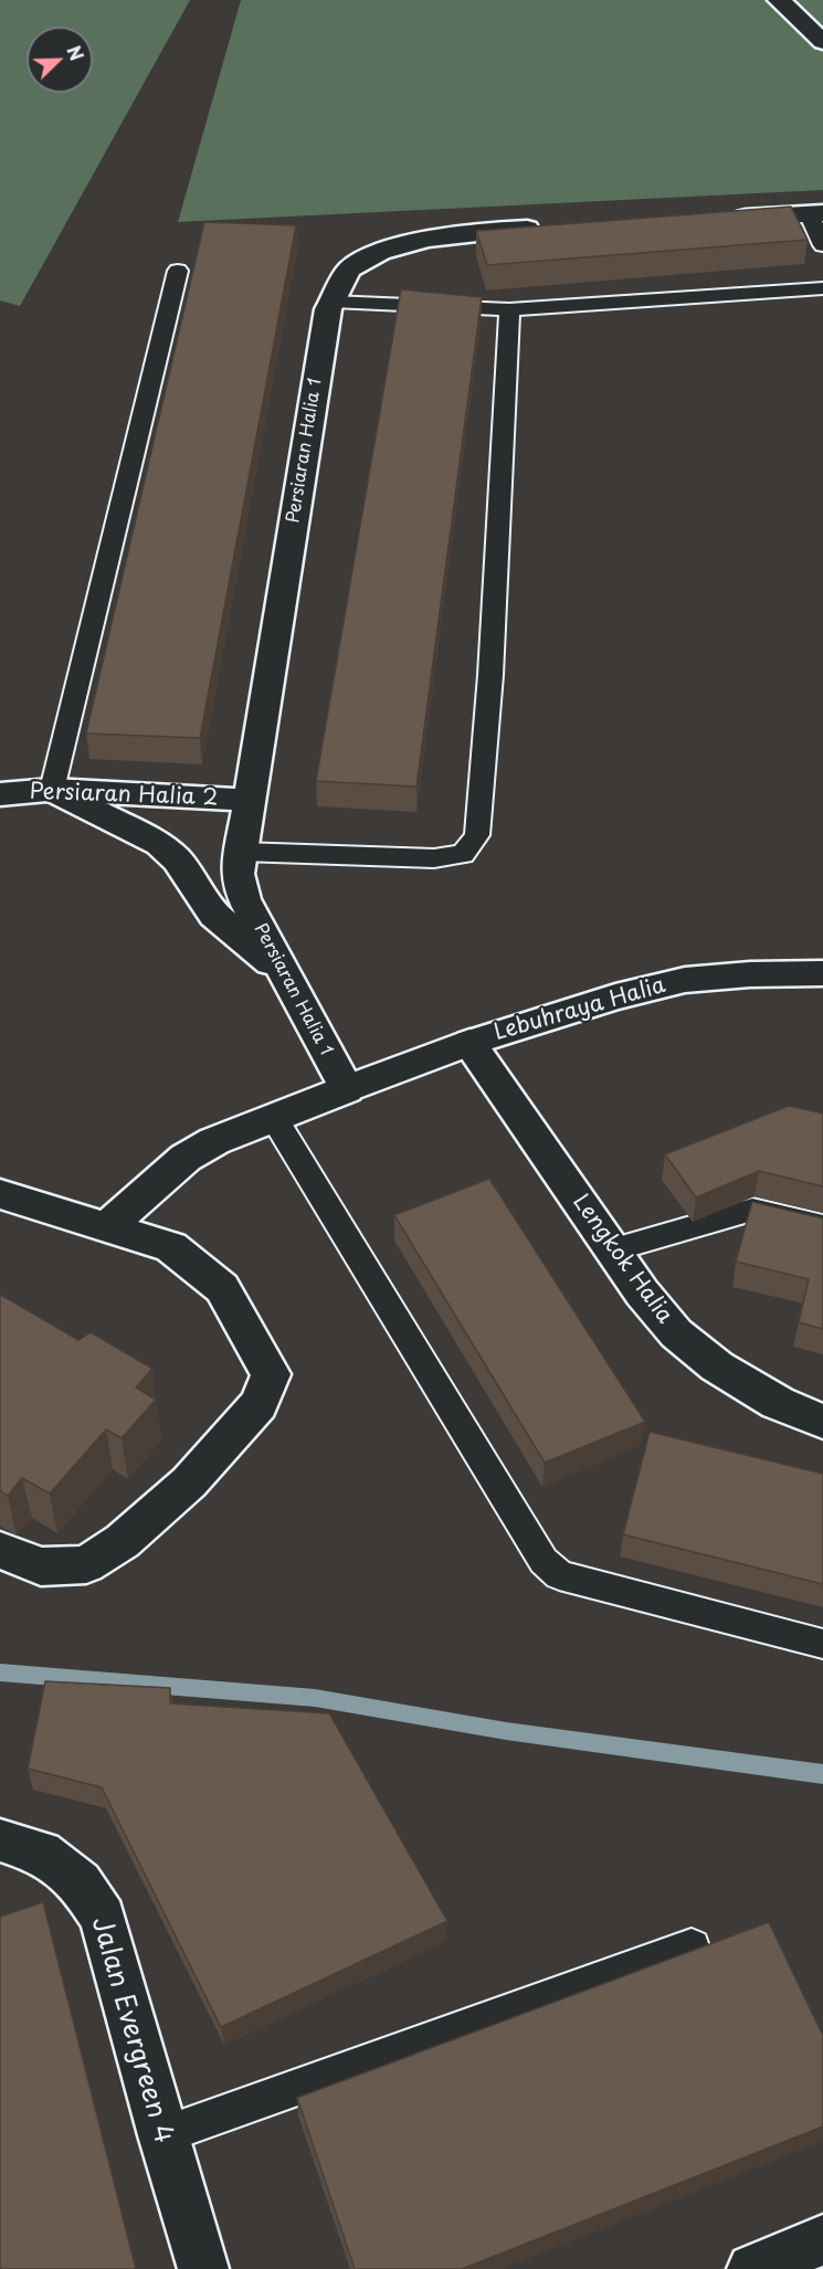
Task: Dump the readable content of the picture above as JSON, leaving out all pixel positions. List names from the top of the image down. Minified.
{"streets":{"street":["Persiaran Halia 1","Persiaran Halia 2","Lebuhraya Halia","Lengkok Halia","Jalan Evergreen 4"]},"crossings":[["Persiaran Halia 1","Persiaran Halia 2"],["Persiaran Halia 1","Lebuhraya Halia"],["Lebuhraya Halia","Lengkok Halia"]],"north":"top right"}
